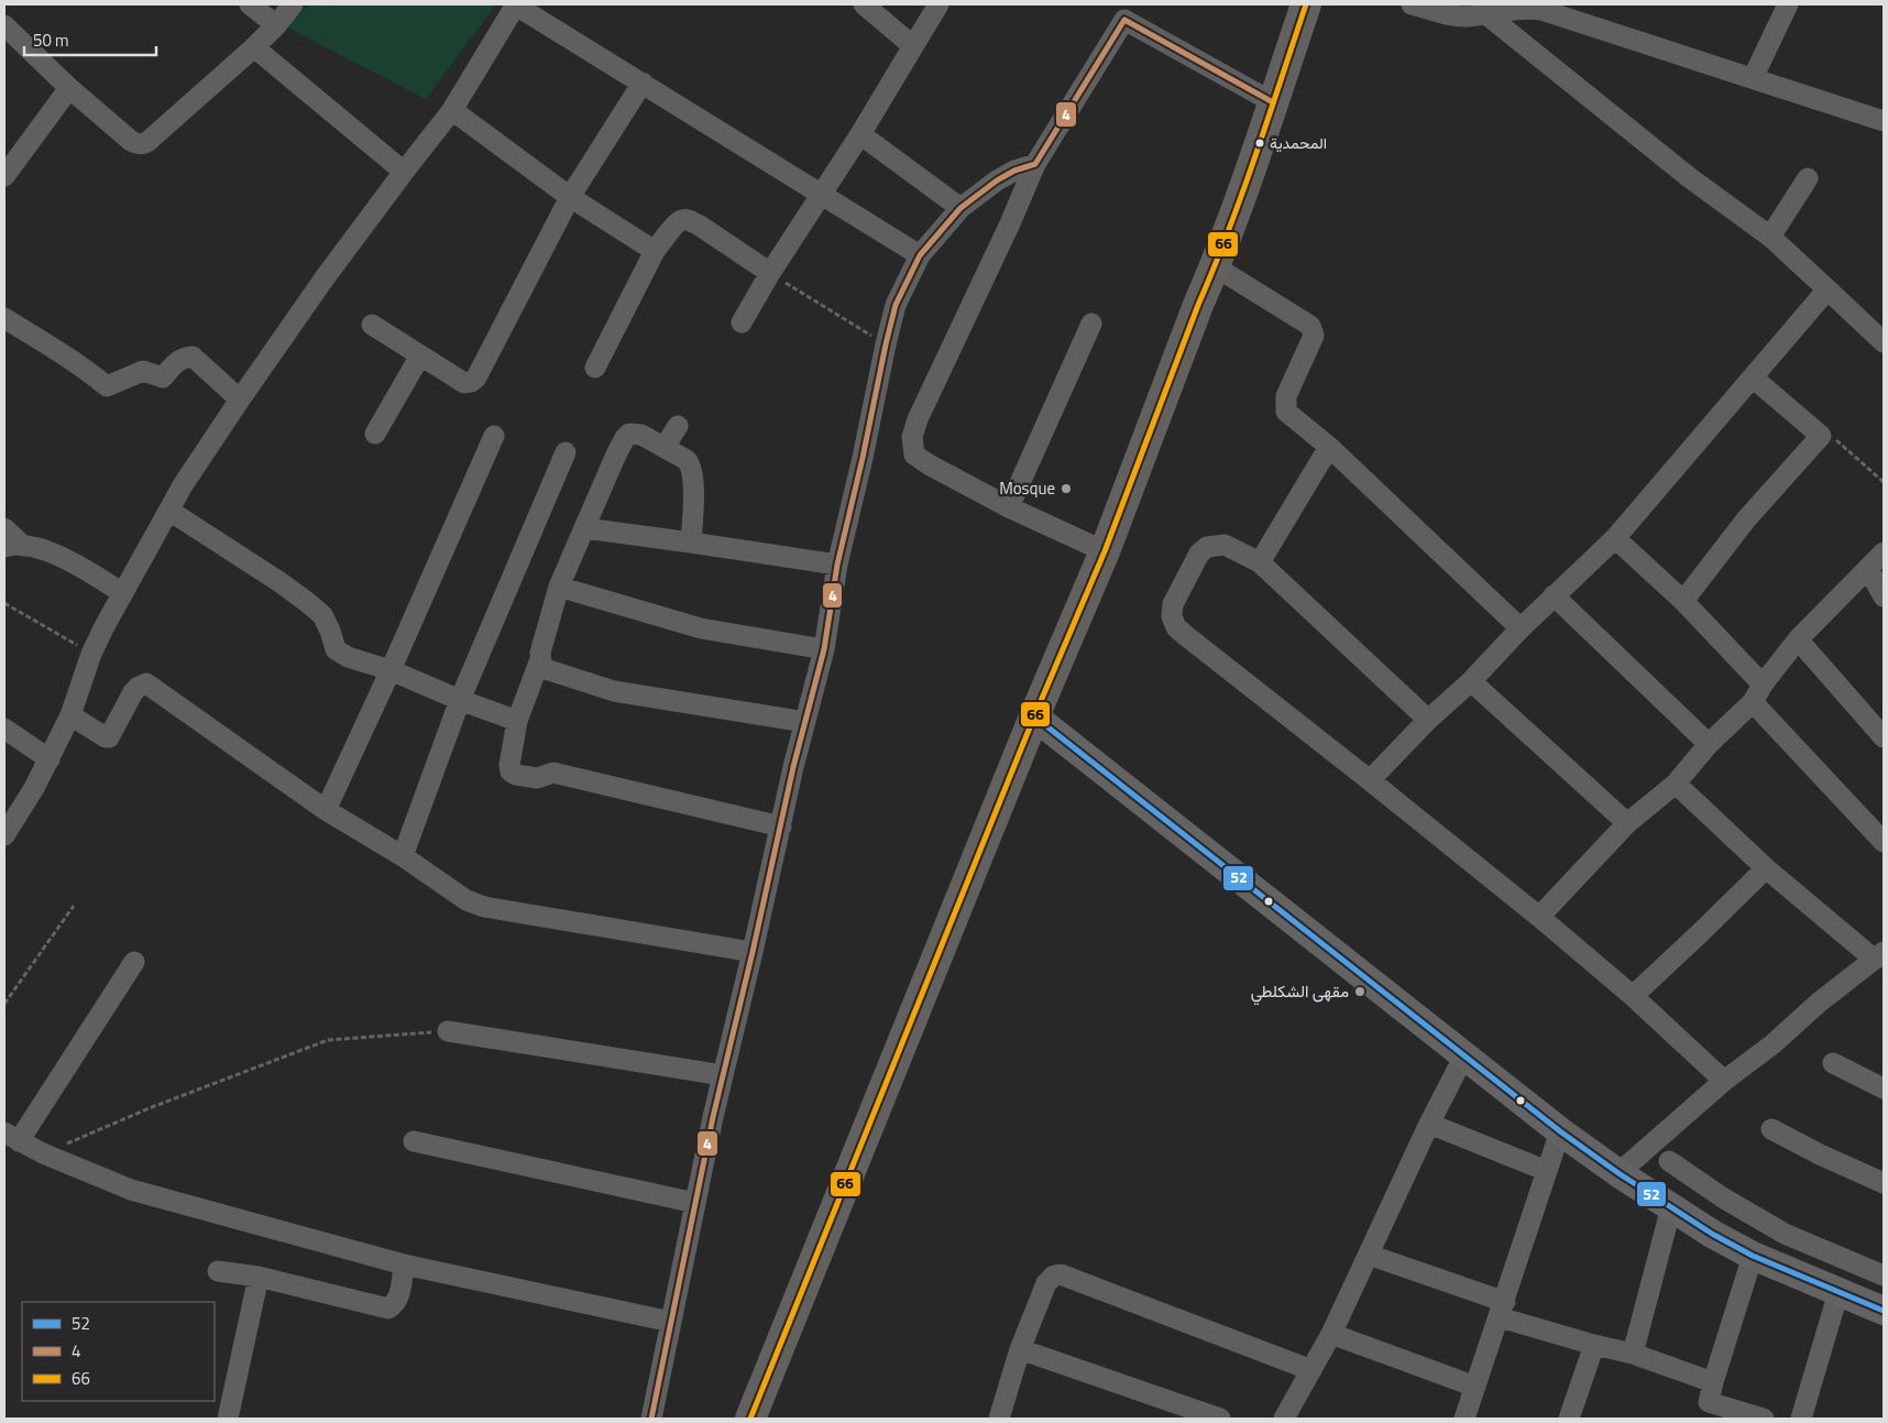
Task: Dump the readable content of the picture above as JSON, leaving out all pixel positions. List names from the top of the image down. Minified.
{"places":["المحمدية","Mosque","مقهى الشكلطي"],"lines":["transit line 66","transit line 4","transit line 52"],"legend":["52","4","66"],"scale_bar":"50 m"}
